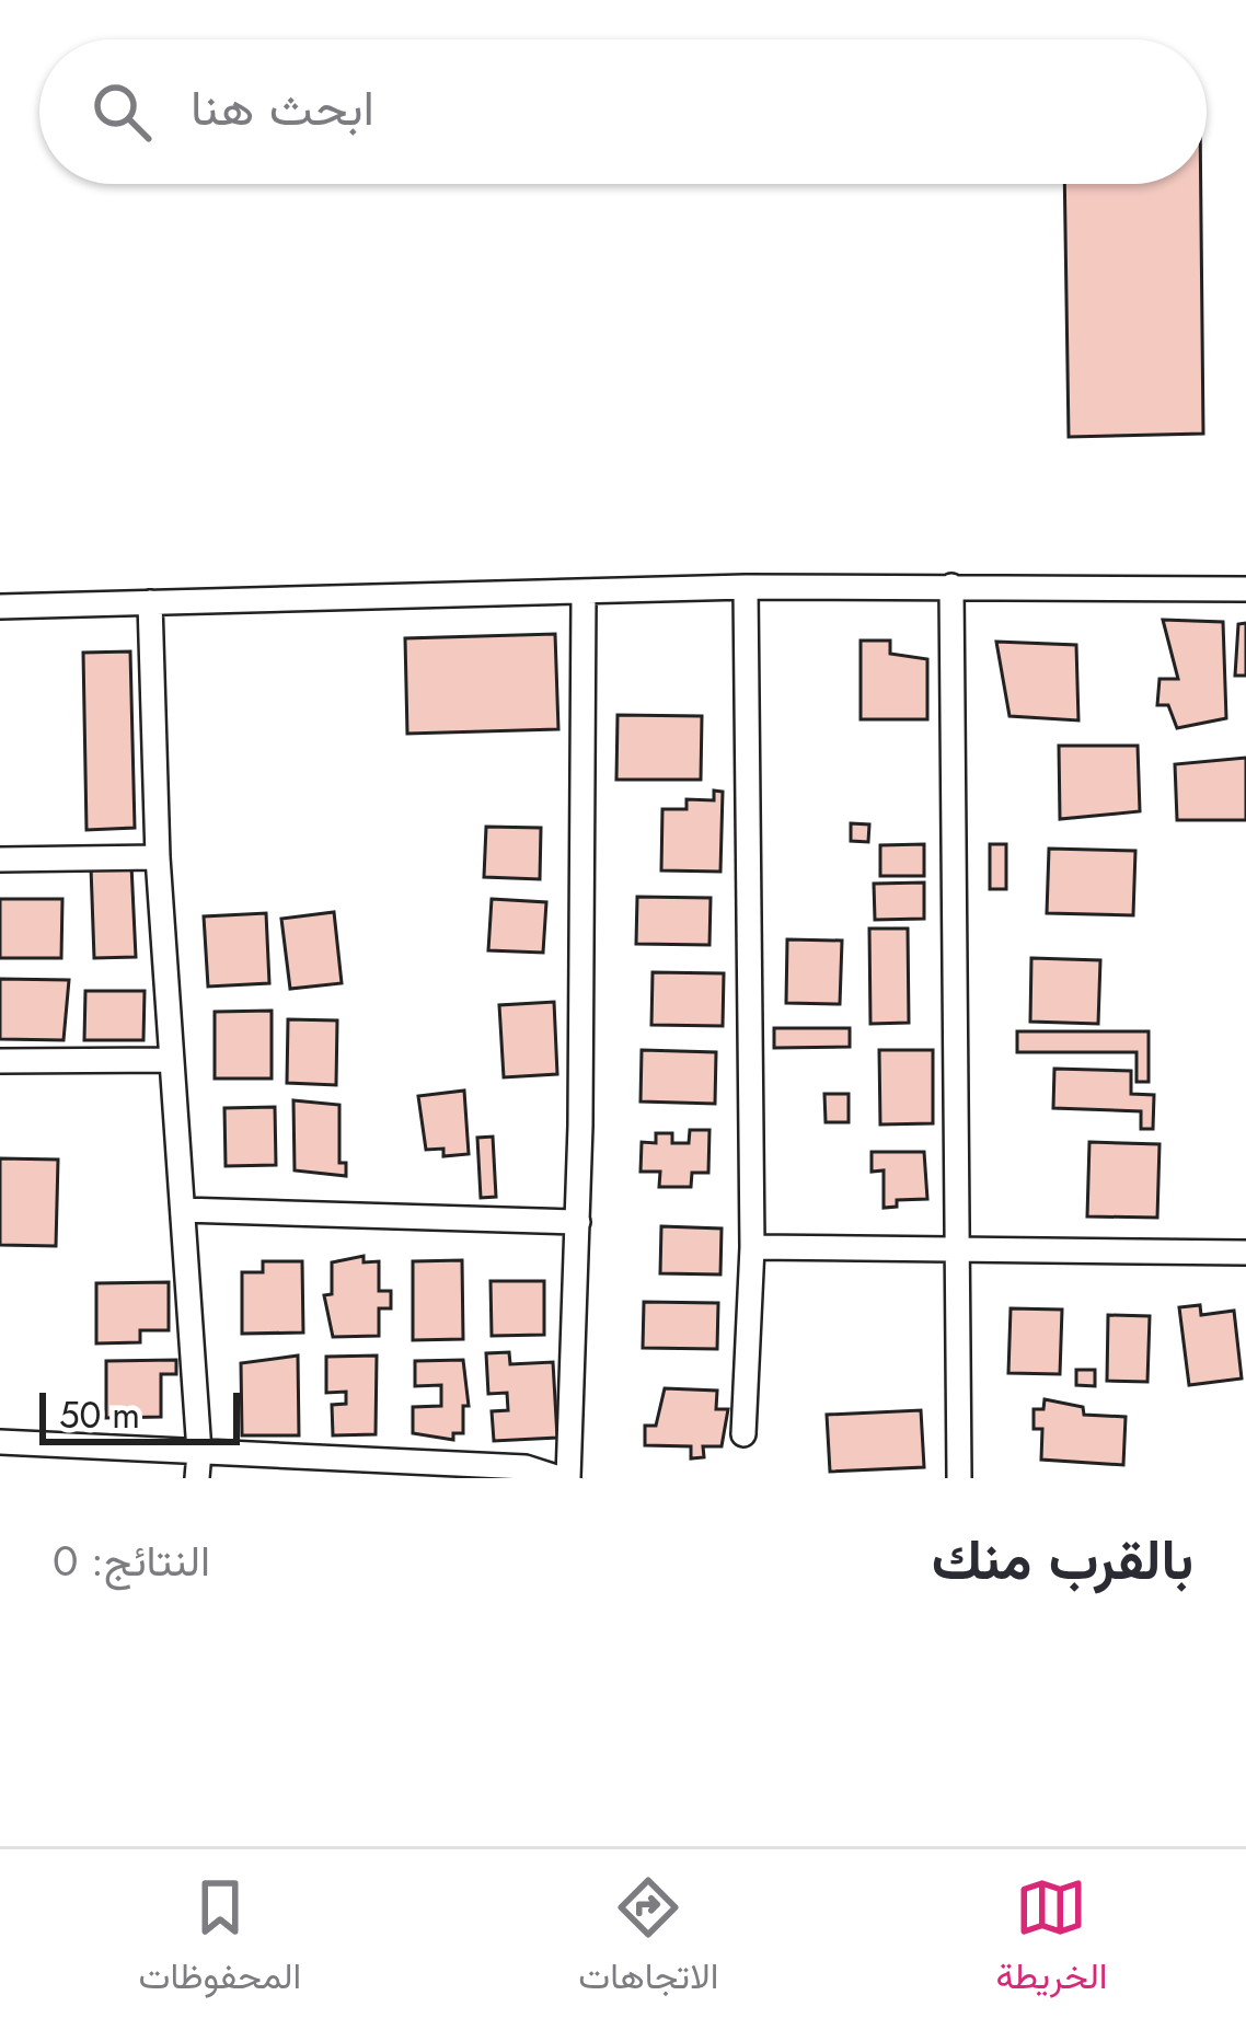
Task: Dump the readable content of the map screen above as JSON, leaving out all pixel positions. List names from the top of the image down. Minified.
{"scale_bar":"50 m","page":{"search":"ابحث هنا","scale":"50 m","heading":["بالقرب منك","النتائج: 0"],"nav":["الخريطة","الاتجاهات","المحفوظات"]}}
